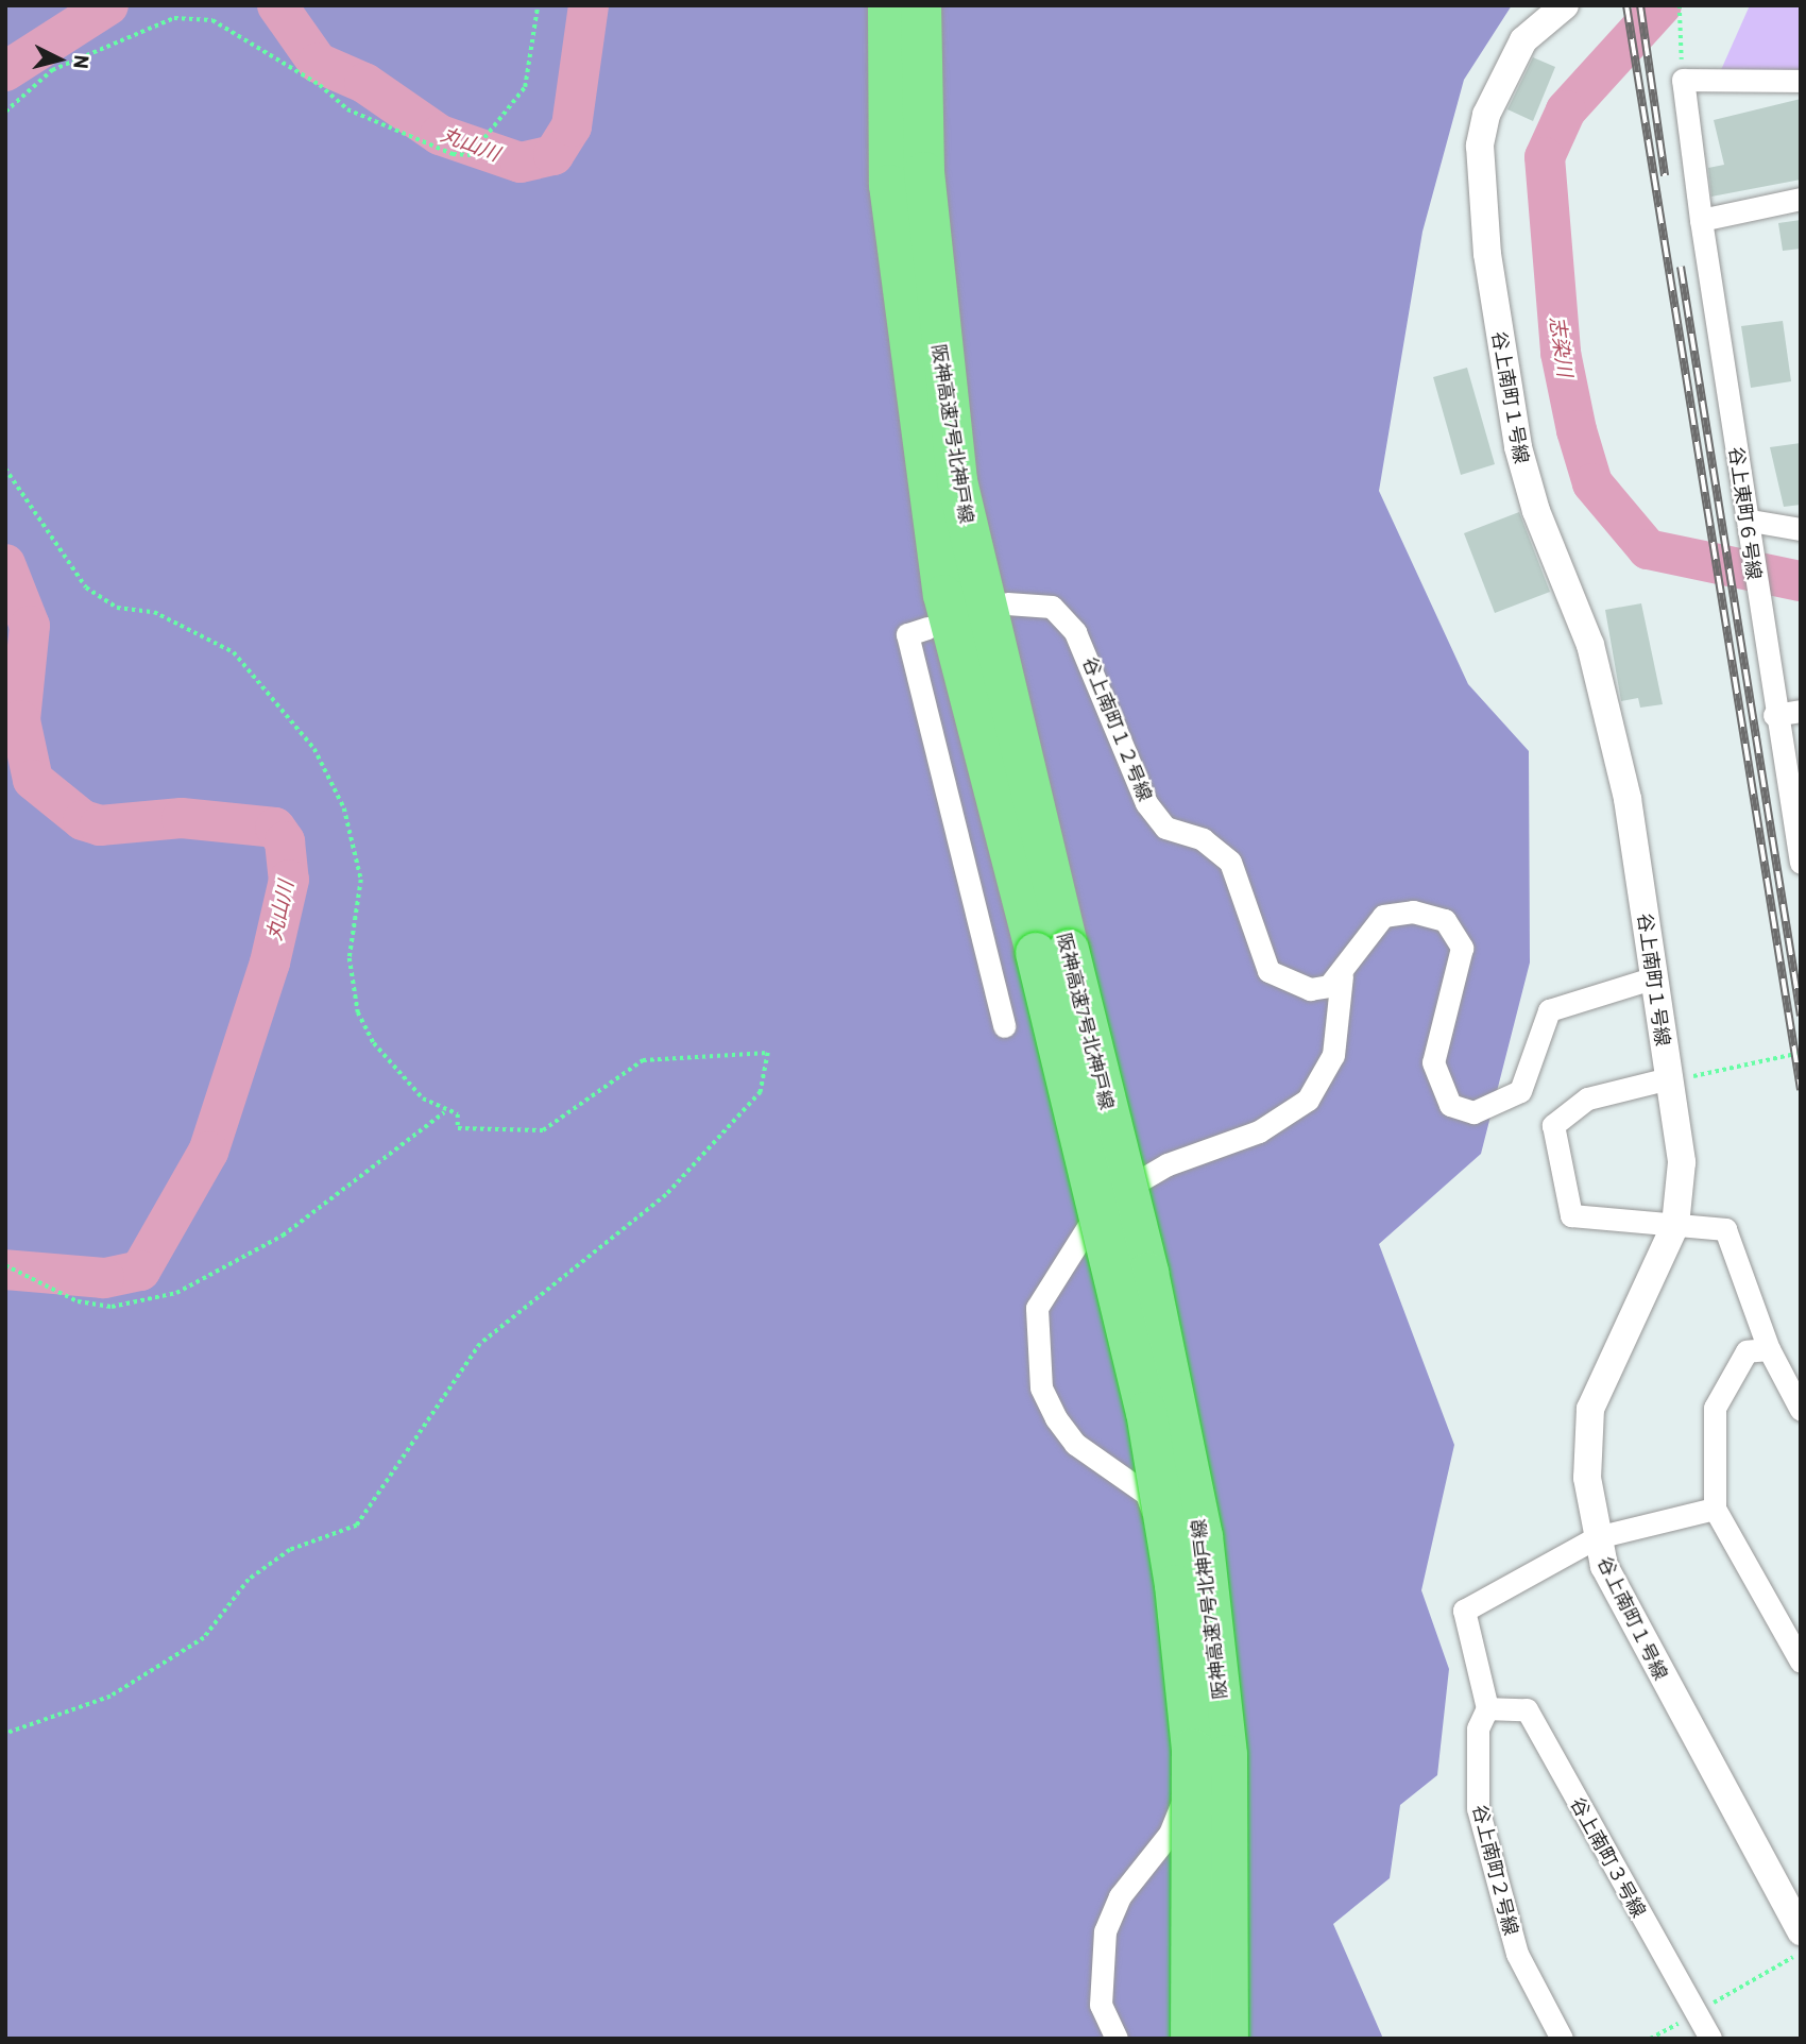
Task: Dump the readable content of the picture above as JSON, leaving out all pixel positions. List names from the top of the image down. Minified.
{"streets":{"highway":["阪神高速7号北神戸線"],"street":["谷上南町１号線","谷上東町６号線","谷上南町１２号線","谷上南町３号線","谷上南町２号線"]},"crossings":[["谷上南町３号線","谷上南町２号線"]],"water":["丸山川","志染川"],"north":"right"}
